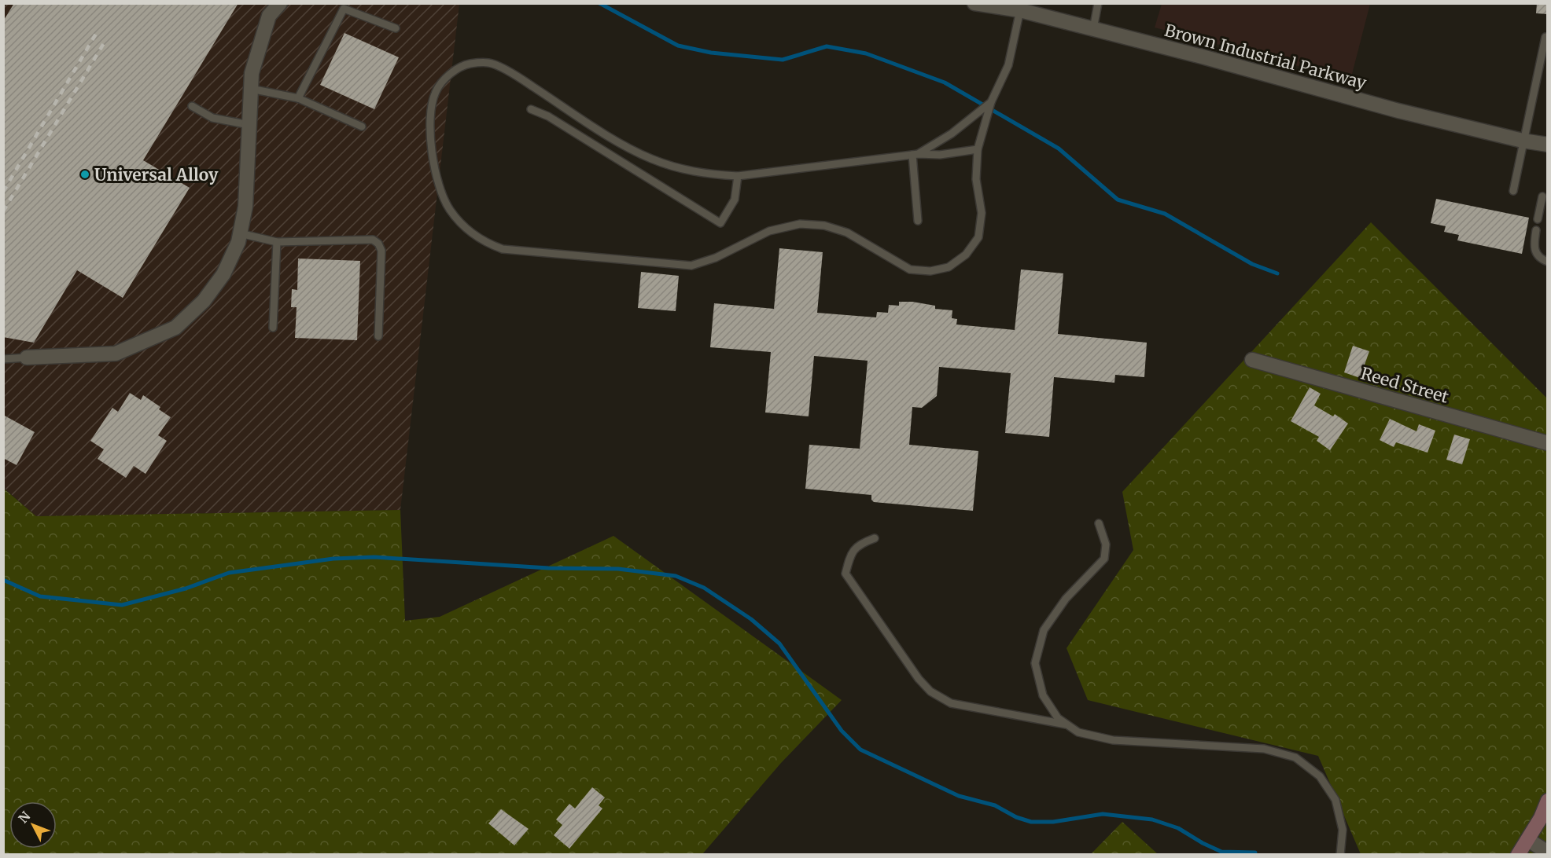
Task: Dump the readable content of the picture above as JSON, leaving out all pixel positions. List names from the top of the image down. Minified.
{"streets":{"street":["Brown Industrial Parkway","Reed Street"]},"places":["Universal Alloy"],"north":"top left"}
